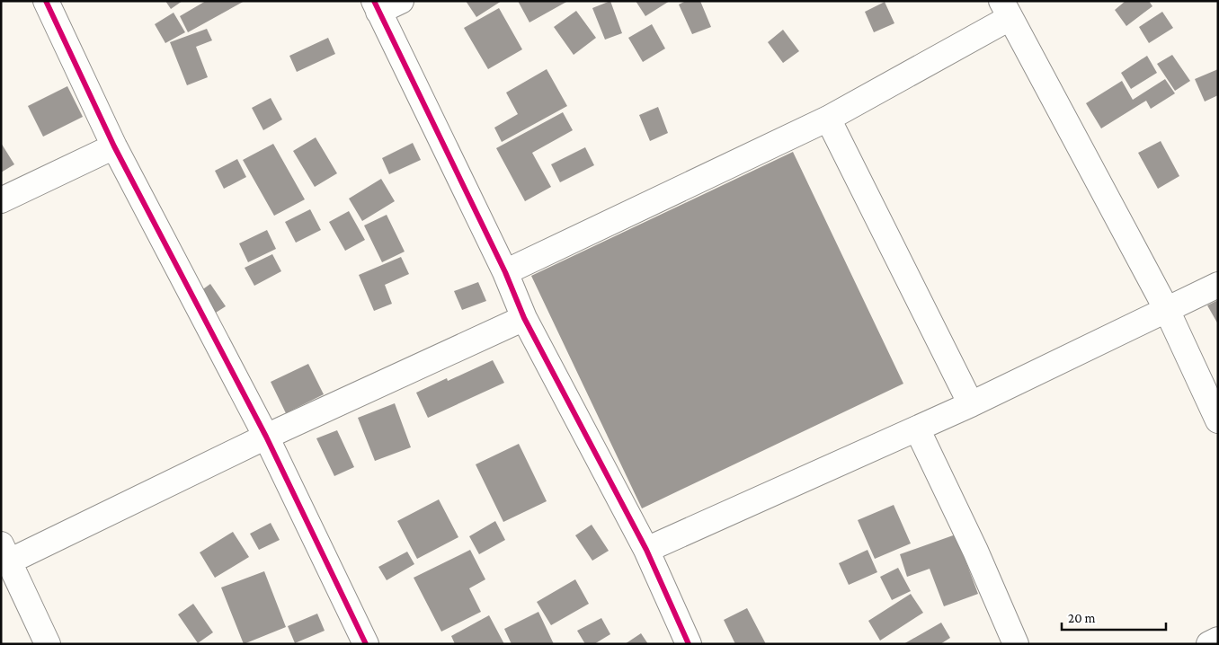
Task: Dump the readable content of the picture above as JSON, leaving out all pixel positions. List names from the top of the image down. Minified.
{"scale_bar":"20 m"}
